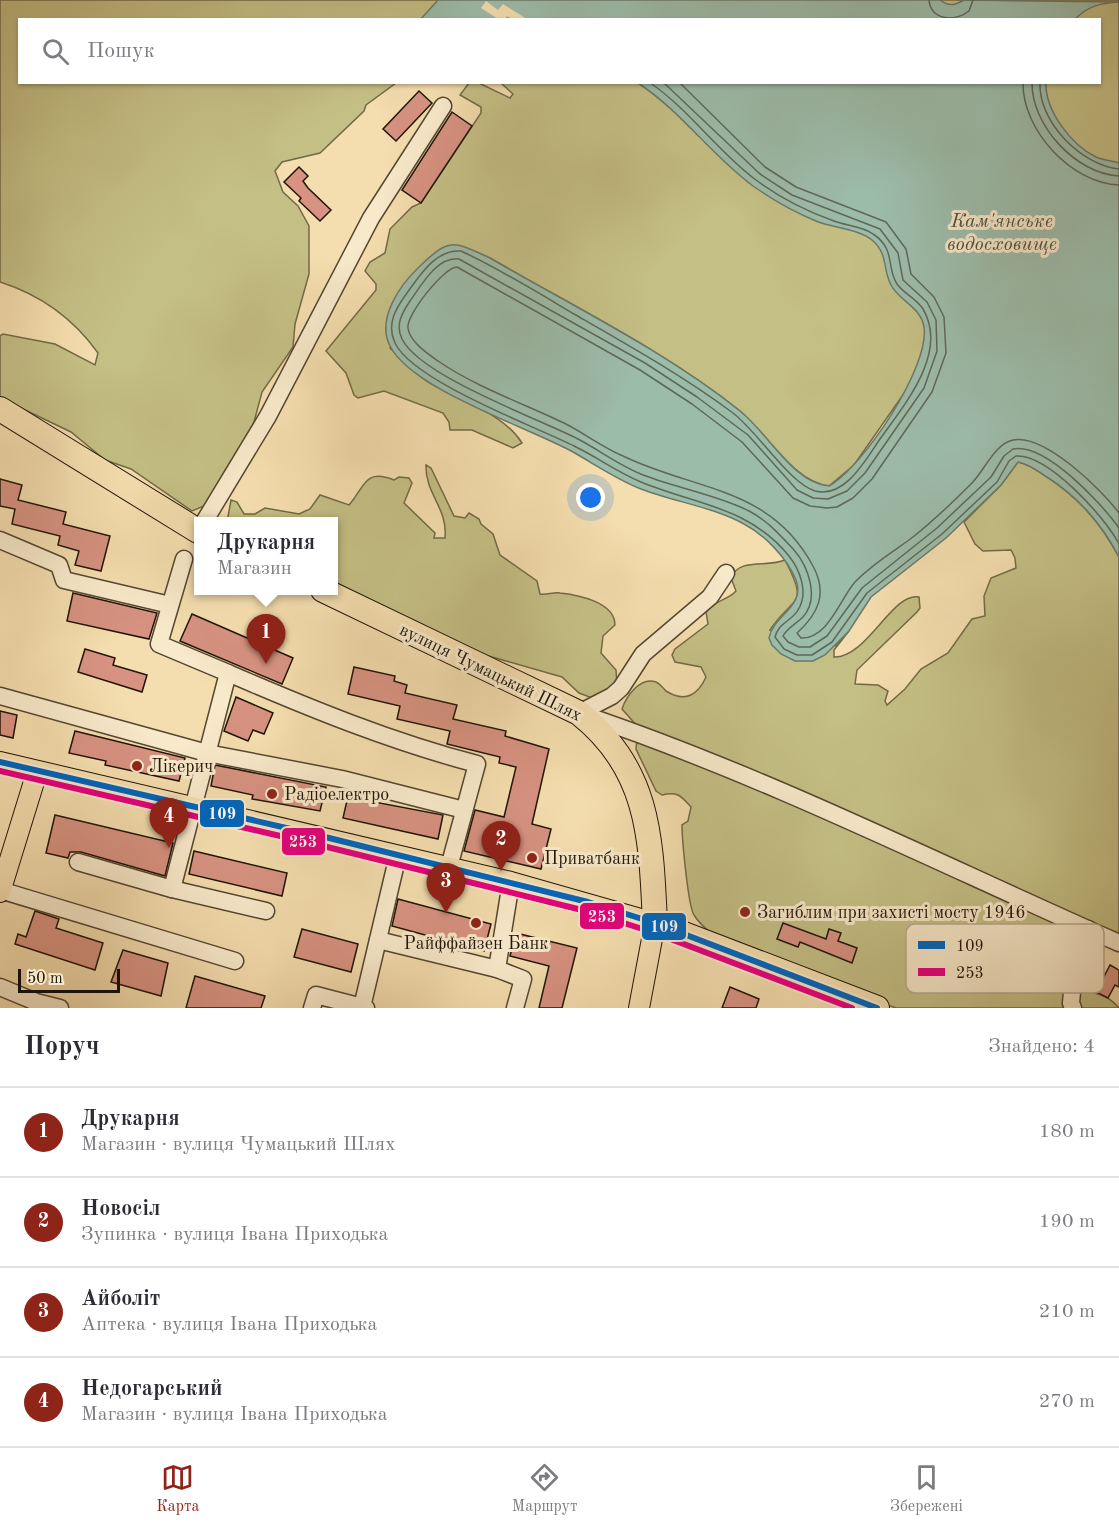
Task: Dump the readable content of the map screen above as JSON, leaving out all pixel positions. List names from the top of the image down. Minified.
{"streets":{"highway":["вулиця Чумацький Шлях"]},"water":["Кам'янське водосховище"],"places":["Лікерич","Радіоелектро","Приватбанк","Загиблим при захисті мосту 1946","Райффайзен Банк"],"lines":["transit line 109","transit line 253"],"legend":["109","253"],"scale_bar":"50 m","page":{"search":"Пошук","popup":["Друкарня","Магазин"],"pins":["1","4","2","3"],"scale":"50 m","heading":["Поруч","Знайдено: 4"],"list":[{"mark":"1","name":"Друкарня","note":"Магазин · вулиця Чумацький Шлях","value":"180 m"},{"mark":"2","name":"Новосіл","note":"Зупинка · вулиця Івана Приходька","value":"190 m"},{"mark":"3","name":"Айболіт","note":"Аптека · вулиця Івана Приходька","value":"210 m"},{"mark":"4","name":"Недогарський","note":"Магазин · вулиця Івана Приходька","value":"270 m"}],"nav":["Карта","Маршрут","Збережені"]}}
